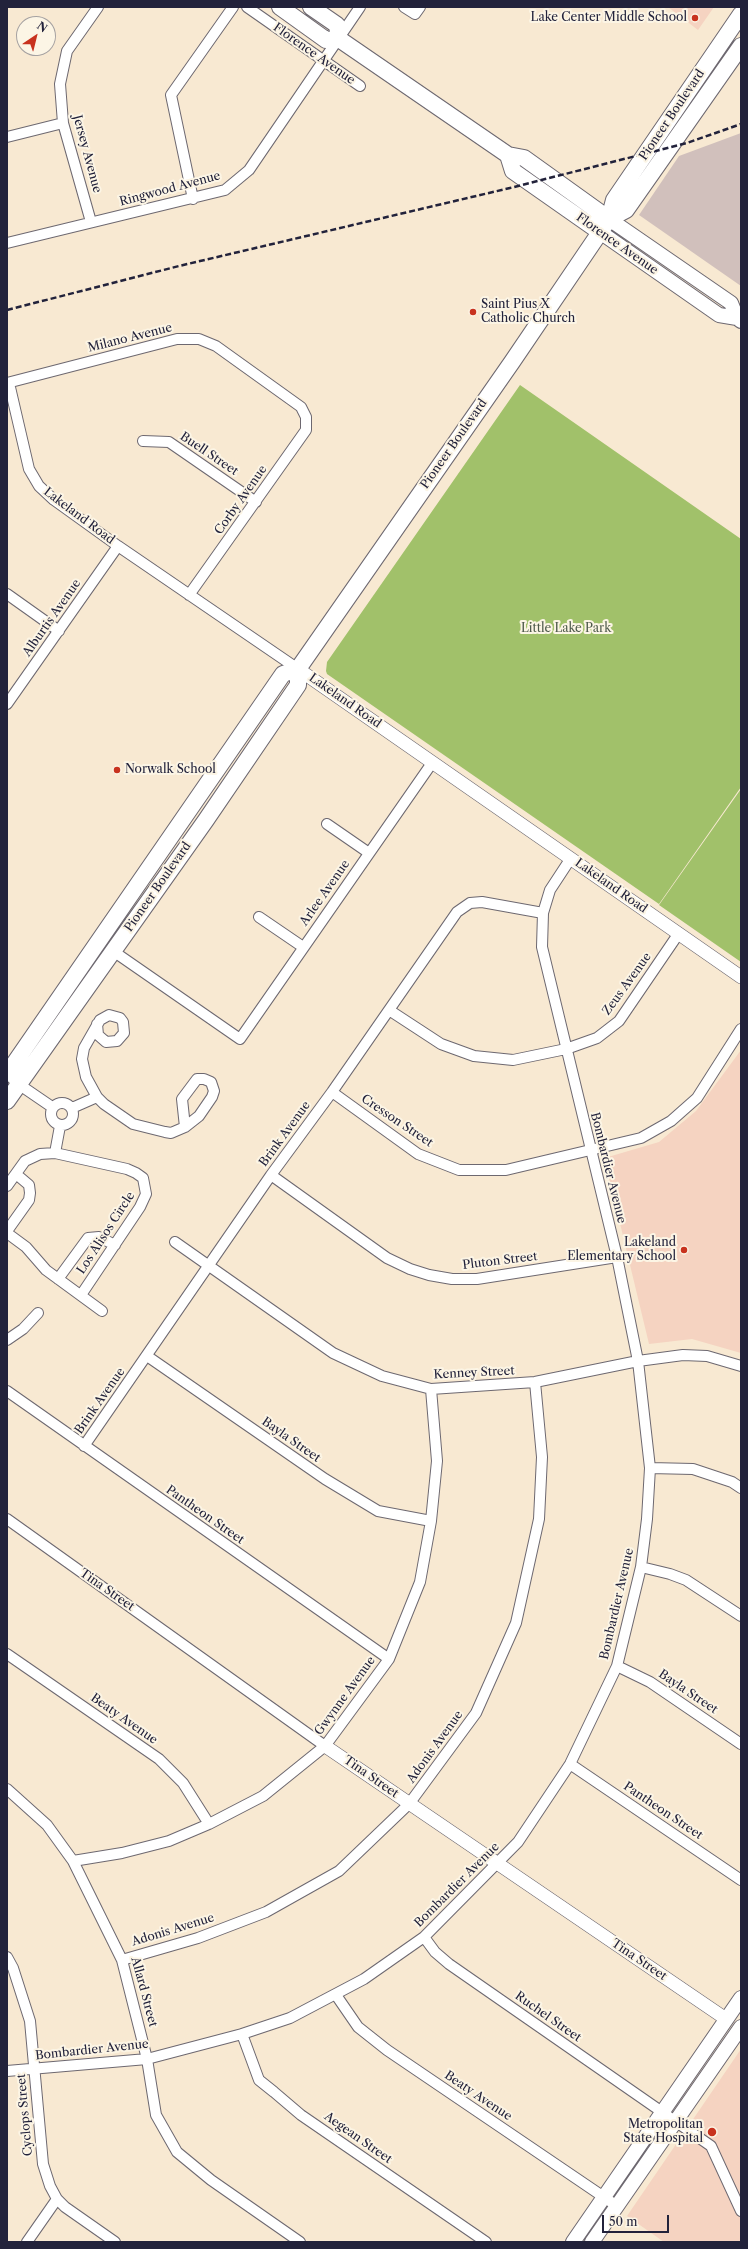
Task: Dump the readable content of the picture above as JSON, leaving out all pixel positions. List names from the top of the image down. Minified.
{"streets":{"main road":["Florence Avenue","Pioneer Boulevard"],"street":["Jersey Avenue","Ringwood Avenue","Milano Avenue","Buell Street","Corby Avenue","Lakeland Road","Alburtis Avenue","Arlee Avenue","Zeus Avenue","Cresson Street","Brink Avenue","Bombardier Avenue","Los Alisos Circle","Pluton Street","Kenney Street","Bayla Street","Pantheon Street","Tina Street","Gwynne Avenue","Beaty Avenue","Adonis Avenue","Allard Street","Ruchel Street","Cyclops Street","Aegean Street"]},"crossings":[["Florence Avenue","Pioneer Boulevard"],["Florence Avenue","Ringwood Avenue"],["Pioneer Boulevard","Lakeland Road"],["Pioneer Boulevard","Arlee Avenue"],["Jersey Avenue","Ringwood Avenue"],["Milano Avenue","Corby Avenue"],["Milano Avenue","Lakeland Road"],["Buell Street","Corby Avenue"],["Corby Avenue","Lakeland Road"],["Lakeland Road","Alburtis Avenue"],["Lakeland Road","Arlee Avenue"],["Lakeland Road","Zeus Avenue"],["Lakeland Road","Bombardier Avenue"],["Zeus Avenue","Brink Avenue"],["Zeus Avenue","Bombardier Avenue"],["Cresson Street","Brink Avenue"],["Cresson Street","Bombardier Avenue"],["Brink Avenue","Bombardier Avenue"],["Brink Avenue","Pluton Street"],["Brink Avenue","Kenney Street"],["Brink Avenue","Bayla Street"],["Brink Avenue","Pantheon Street"],["Bombardier Avenue","Pluton Street"],["Bombardier Avenue","Kenney Street"],["Bombardier Avenue","Bayla Street"],["Bombardier Avenue","Pantheon Street"],["Bombardier Avenue","Tina Street"],["Bombardier Avenue","Beaty Avenue"],["Bombardier Avenue","Allard Street"],["Bombardier Avenue","Ruchel Street"],["Bombardier Avenue","Cyclops Street"],["Bombardier Avenue","Aegean Street"],["Kenney Street","Gwynne Avenue"],["Kenney Street","Adonis Avenue"],["Bayla Street","Gwynne Avenue"],["Pantheon Street","Gwynne Avenue"],["Tina Street","Gwynne Avenue"],["Tina Street","Adonis Avenue"],["Gwynne Avenue","Beaty Avenue"],["Gwynne Avenue","Allard Street"],["Adonis Avenue","Allard Street"]],"parks":["Little Lake Park"],"places":["Lake Center Middle School","Saint Pius X Catholic Church","Norwalk School","Lakeland Elementary School","Metropolitan State Hospital"],"scale_bar":"50 m","north":"top right"}
